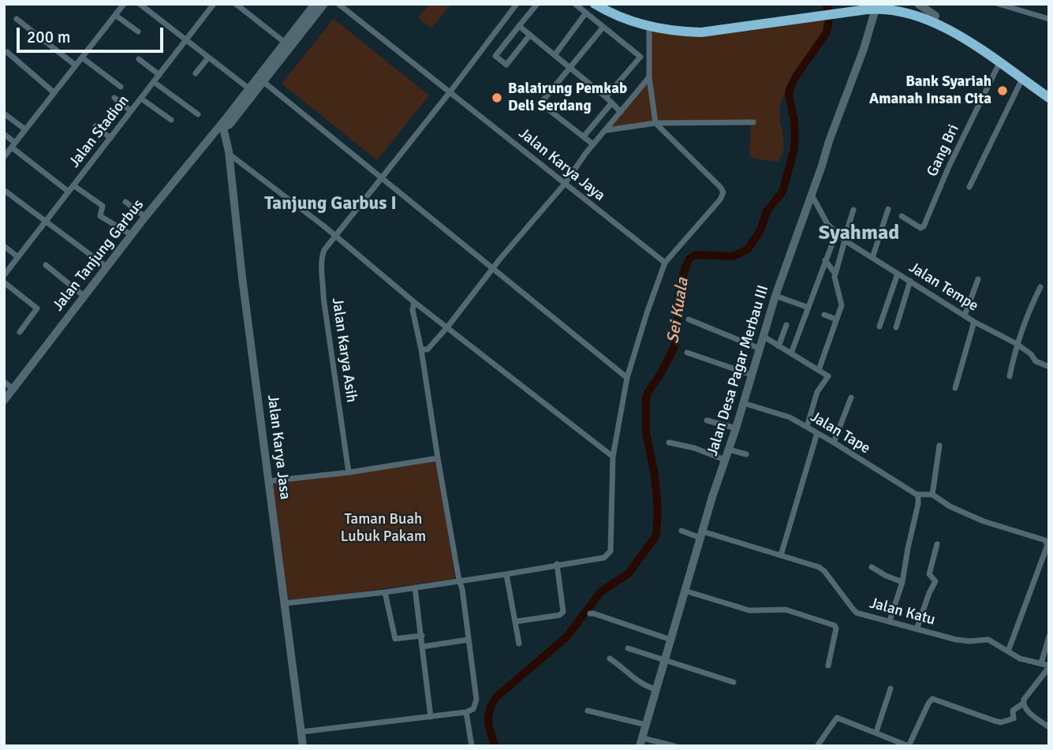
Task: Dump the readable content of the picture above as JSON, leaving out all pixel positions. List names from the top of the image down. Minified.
{"streets":{"street":["Jalan Stadion","Gang Bri","Jalan Karya Jaya","Jalan Tanjung Garbus","Jalan Tempe","Jalan Karya Asih","Jalan Desa Pagar Merbau III","Jalan Tape","Jalan Karya Jasa","Jalan Katu"]},"crossings":[["Jalan Karya Jaya","Jalan Karya Asih"],["Jalan Tanjung Garbus","Jalan Karya Jasa"],["Jalan Tempe","Jalan Desa Pagar Merbau III"],["Jalan Desa Pagar Merbau III","Jalan Tape"],["Jalan Desa Pagar Merbau III","Jalan Katu"],["Jalan Tape","Jalan Katu"]],"districts":["Tanjung Garbus I","Syahmad"],"water":["Sei Kuala"],"parks":["Taman Buah Lubuk Pakam"],"places":["Bank Syariah Amanah Insan Cita","Balairung Pemkab Deli Serdang"],"scale_bar":"200 m"}
